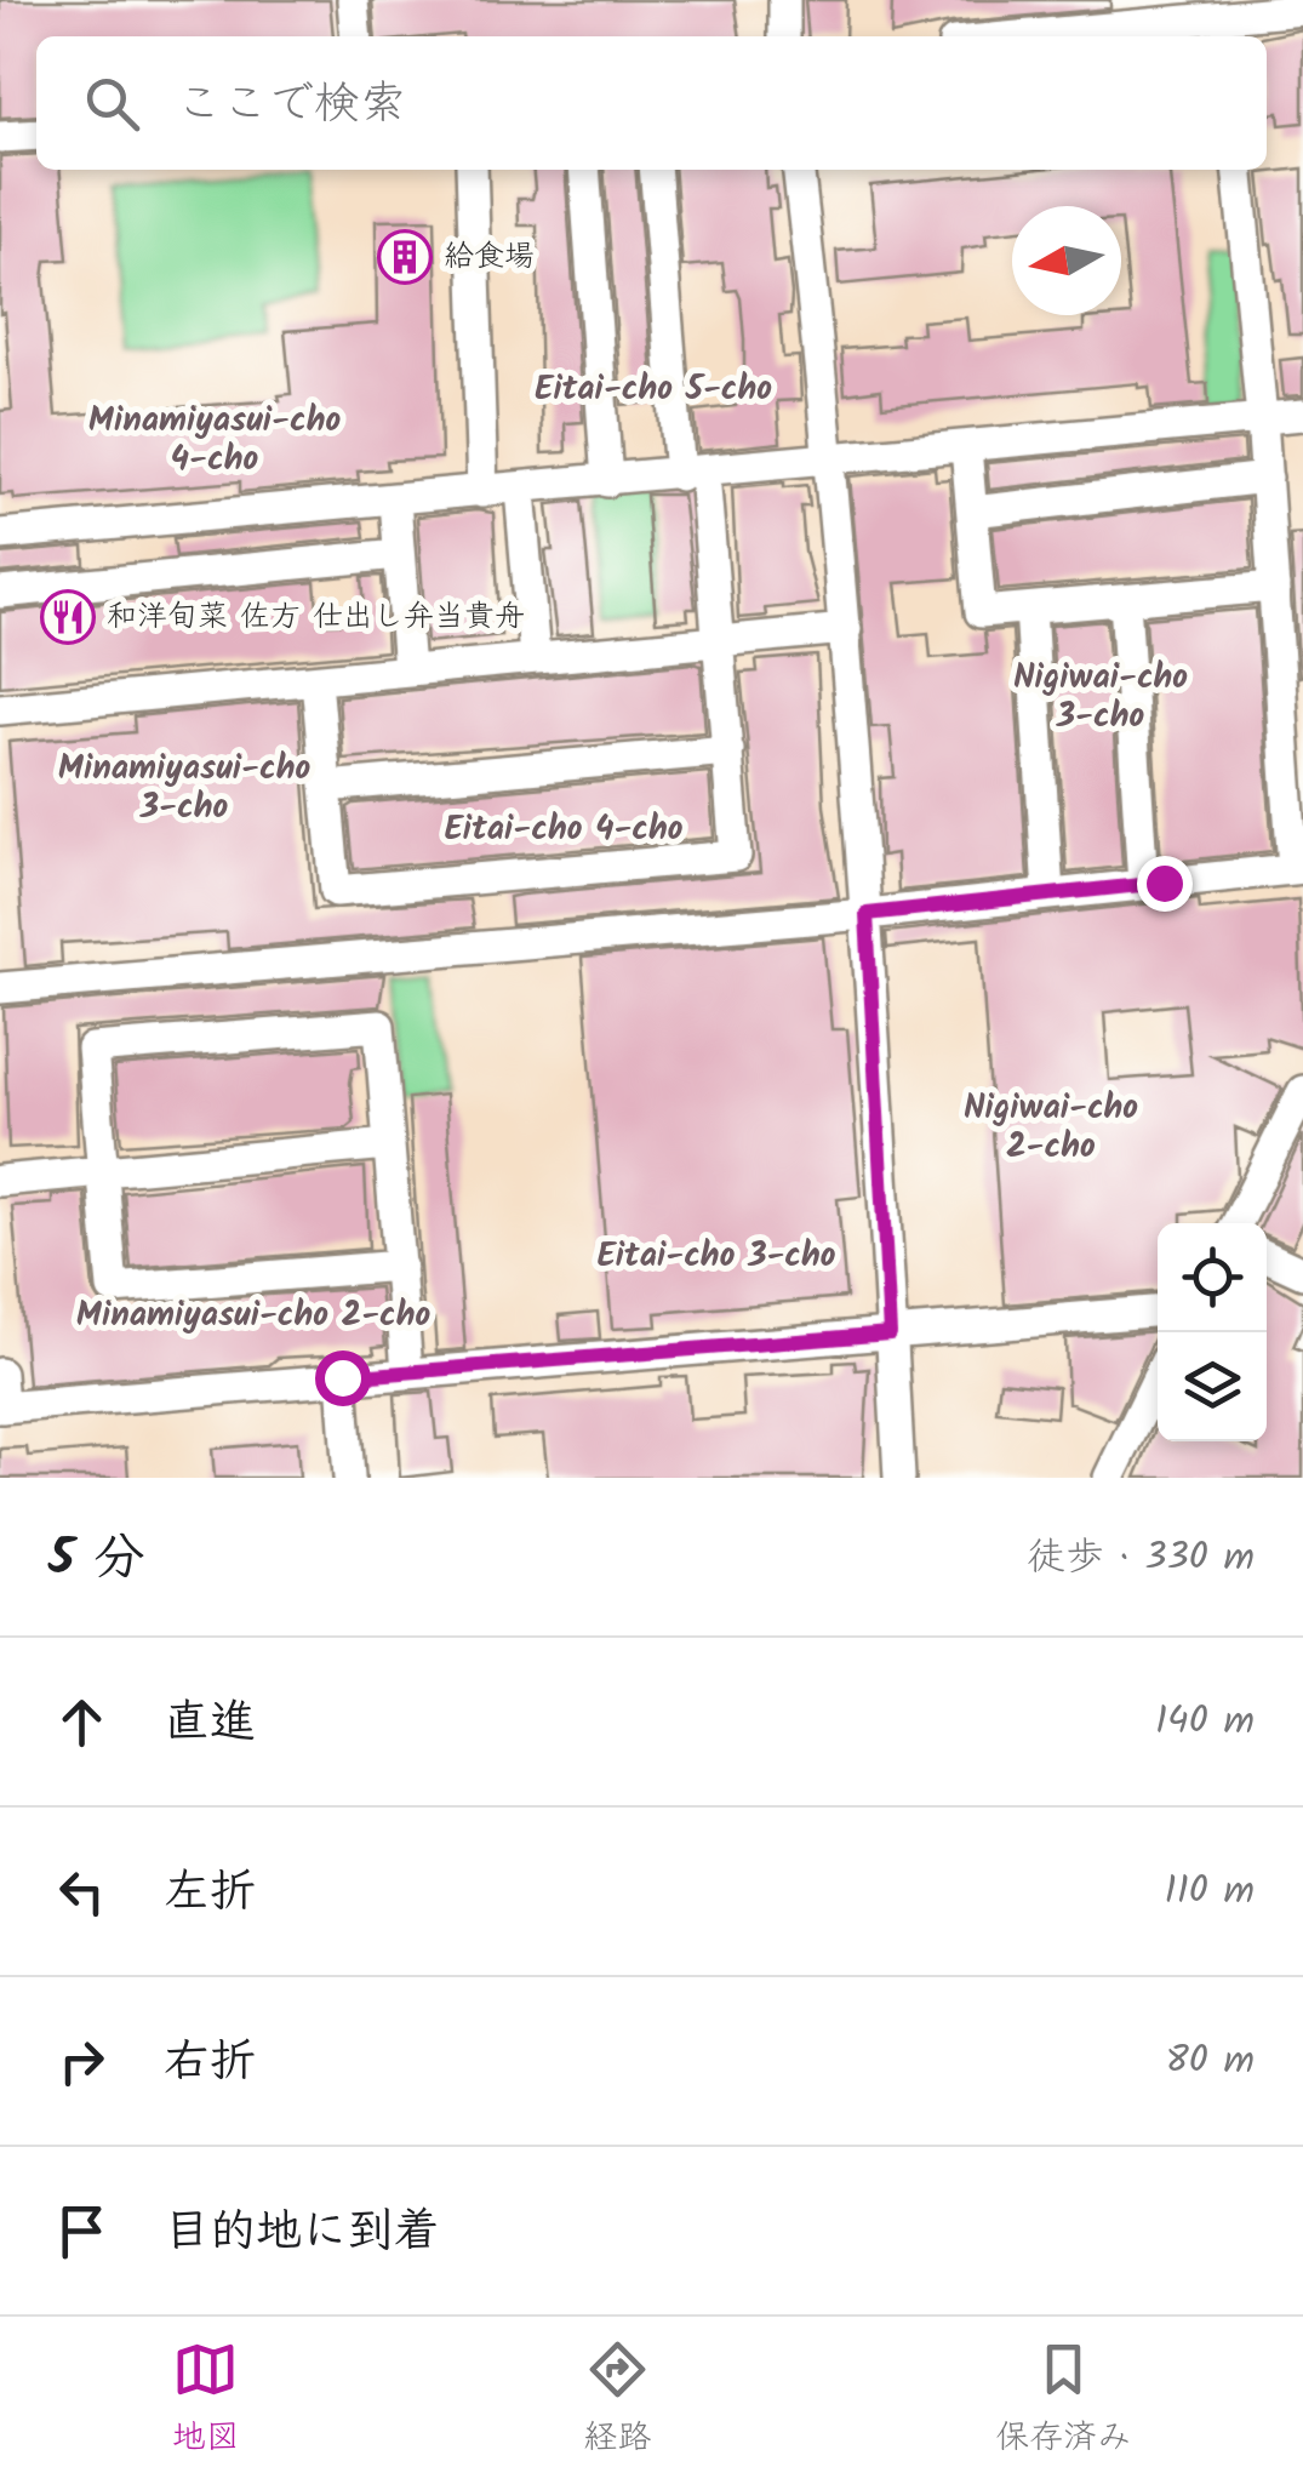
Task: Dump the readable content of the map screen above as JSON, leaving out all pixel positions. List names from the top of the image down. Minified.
{"districts":["Eitai-cho 5-cho","Minamiyasui-cho 4-cho","Nigiwai-cho 3-cho","Minamiyasui-cho 3-cho","Eitai-cho 4-cho","Nigiwai-cho 2-cho","Eitai-cho 3-cho","Minamiyasui-cho 2-cho"],"places":{"building":["給食場"],"restaurant":["和洋旬菜 佐方 仕出し弁当貴舟"]},"north":"left","page":{"search":"ここで検索","heading":["5 分","徒歩 · 330 m"],"list":[["直進","140 m"],["左折","110 m"],["右折","80 m"],"目的地に到着"],"nav":["地図","経路","保存済み"]}}
